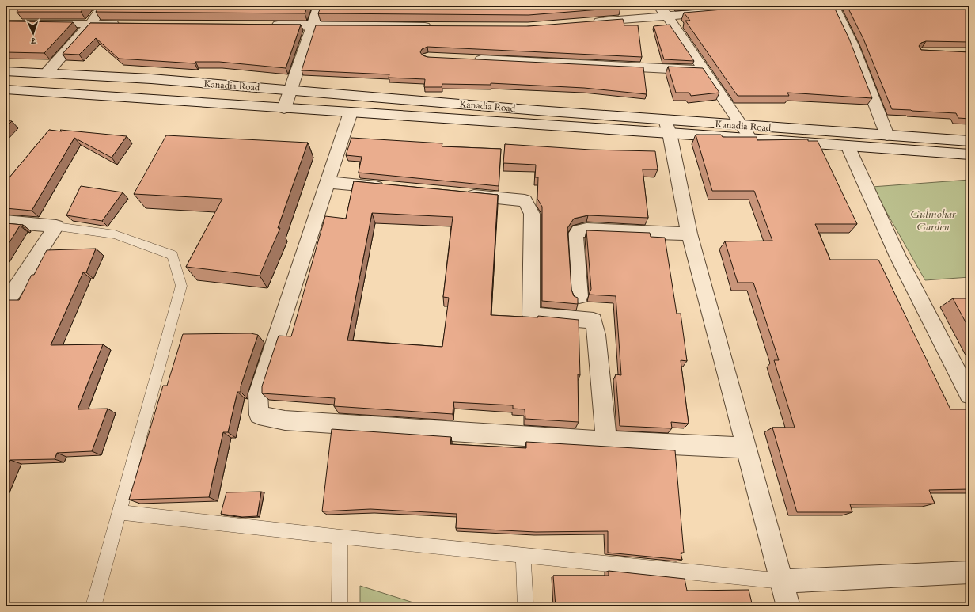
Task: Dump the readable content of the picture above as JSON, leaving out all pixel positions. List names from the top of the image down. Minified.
{"streets":{"street":["Kanadia Road"]},"parks":["Gulmohar Garden"],"north":"bottom"}
